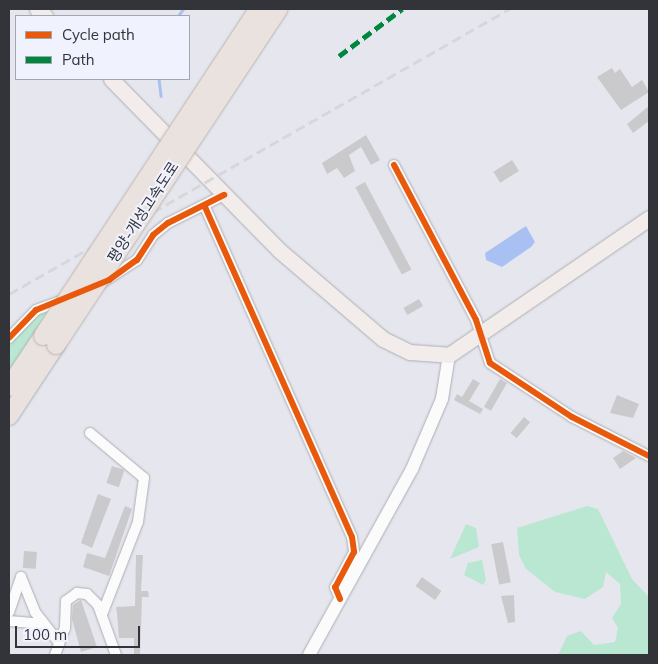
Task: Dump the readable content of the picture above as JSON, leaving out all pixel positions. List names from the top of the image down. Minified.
{"streets":{"highway":["평양-개성고속도로"]},"legend":["Cycle path","Path"],"scale_bar":"100 m"}
